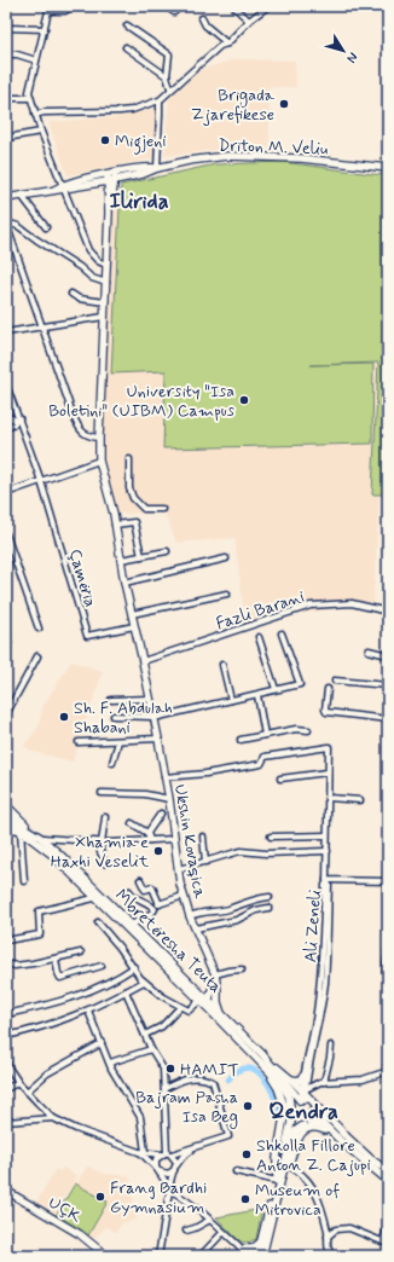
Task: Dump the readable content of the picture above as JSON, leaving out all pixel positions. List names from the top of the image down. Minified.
{"streets":{"street":["Driton M. Veliu","Çamëria","Fazli Barani","Ukshin Kovaqica","Ali Zeneli","Mbretëresha Teuta","UÇK"]},"crossings":[["Driton M. Veliu","Ukshin Kovaqica"],["Çamëria","Ukshin Kovaqica"],["Fazli Barani","Ukshin Kovaqica"],["Ukshin Kovaqica","Mbretëresha Teuta"],["Ali Zeneli","Mbretëresha Teuta"]],"districts":["Ilirida","Qendra"],"places":["Brigada Zjarefikese","Migjeni","University \"Isa Boletini\" (UIBM) Campus","Sh. F. Abdulah Shabani","Xhamia e Haxhi Veselit","HAMIT","Bajram Pasha Isa Beg","Shkolla Fillore Anton Z. Cajupi","Frang Bardhi Gymnasium","Museum of Mitrovica"],"north":"bottom right"}
